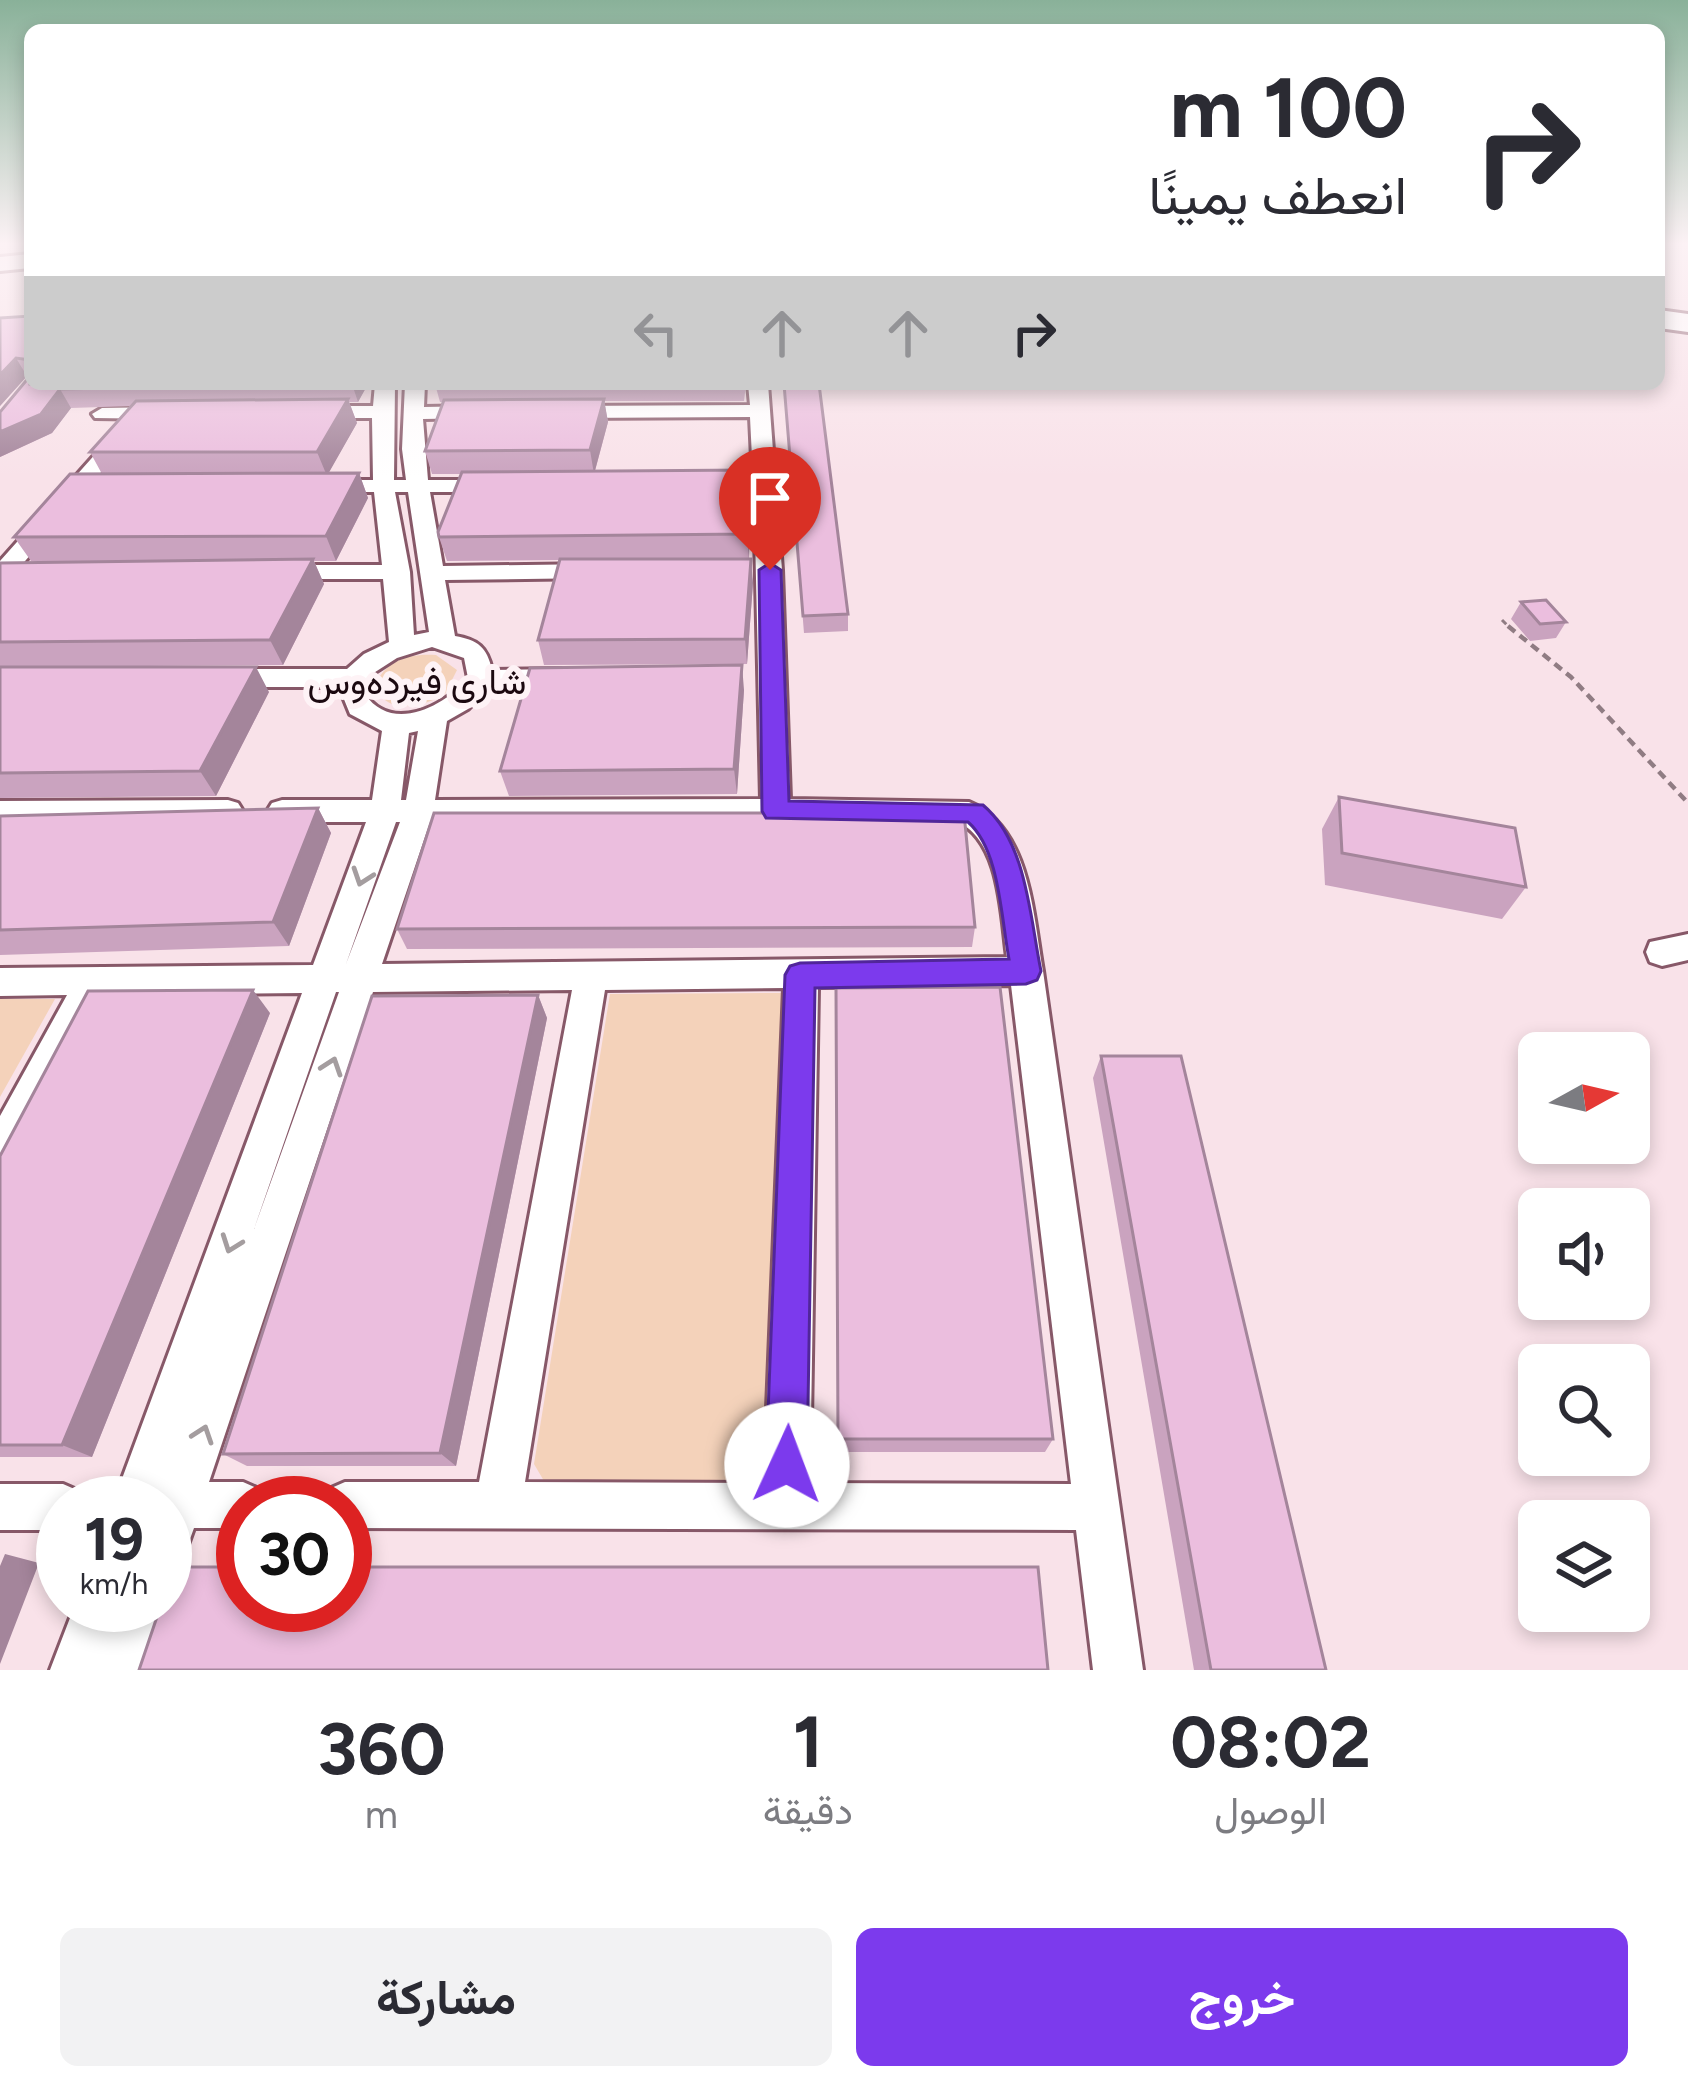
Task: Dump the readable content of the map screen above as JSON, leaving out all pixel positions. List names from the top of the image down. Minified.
{"districts":["شاری فیردەوس"],"north":"right","page":{"turn":["100 m","انعطف يمينًا"],"speed":"19 km/h","limit":"30","eta":["08:02","الوصول","1","دقيقة","360","m"],"buttons":["خروج","مشاركة"]}}
